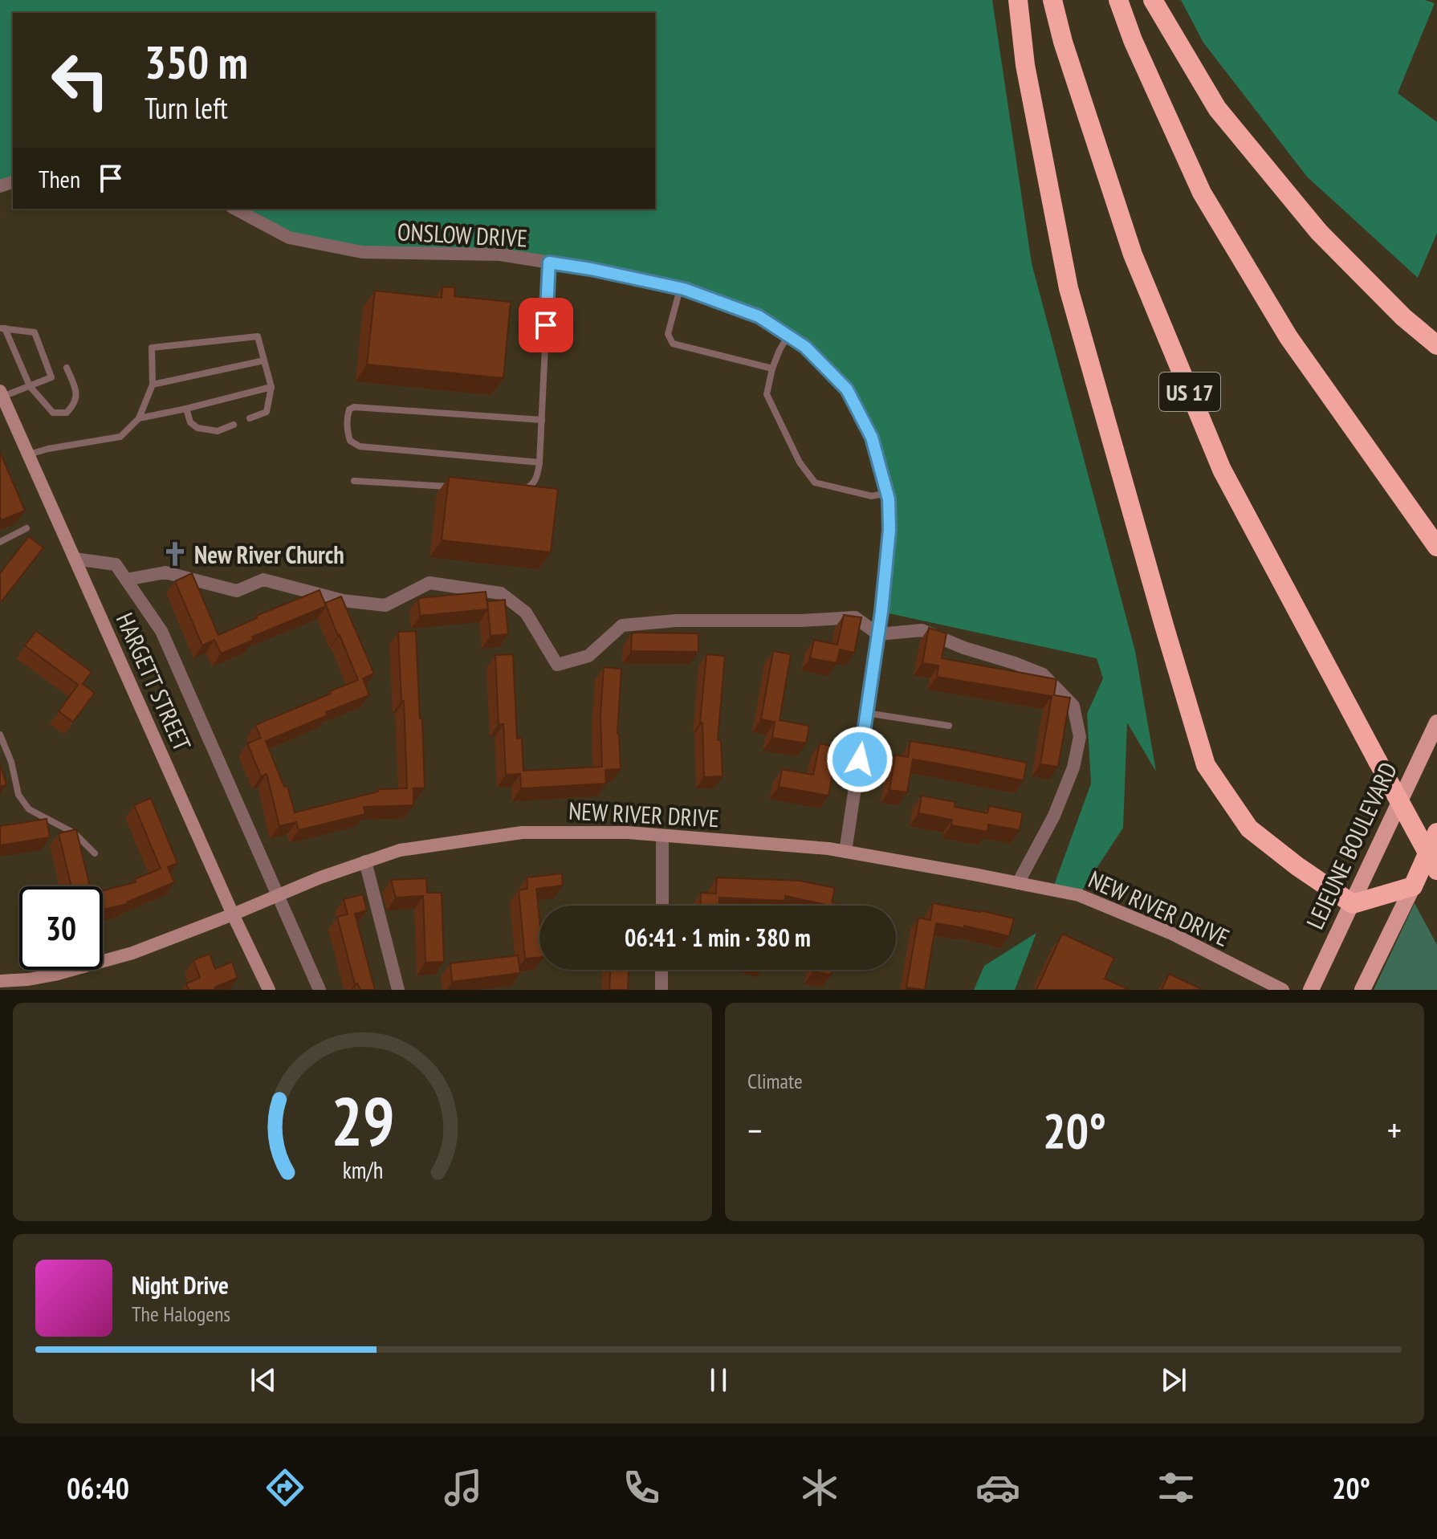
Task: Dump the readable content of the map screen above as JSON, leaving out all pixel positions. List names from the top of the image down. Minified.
{"streets":{"highway":["US 17"],"main road":["LEJEUNE BOULEVARD"],"street":["ONSLOW DRIVE","HARGETT STREET","NEW RIVER DRIVE"]},"crossings":[["ONSLOW DRIVE","NEW RIVER DRIVE"],["HARGETT STREET","NEW RIVER DRIVE"]],"places":{"church":["New River Church"]},"page":{"turn":["350 m","Turn left"],"then":"Then","limit":"30","trip":"06:41 · 1 min · 380 m","tile":"Climate","heat":["−","20°","+"],"song":["Night Drive","The Halogens"],"tabs":["06:40","20°"],"gauge":["29","km/h"]}}
